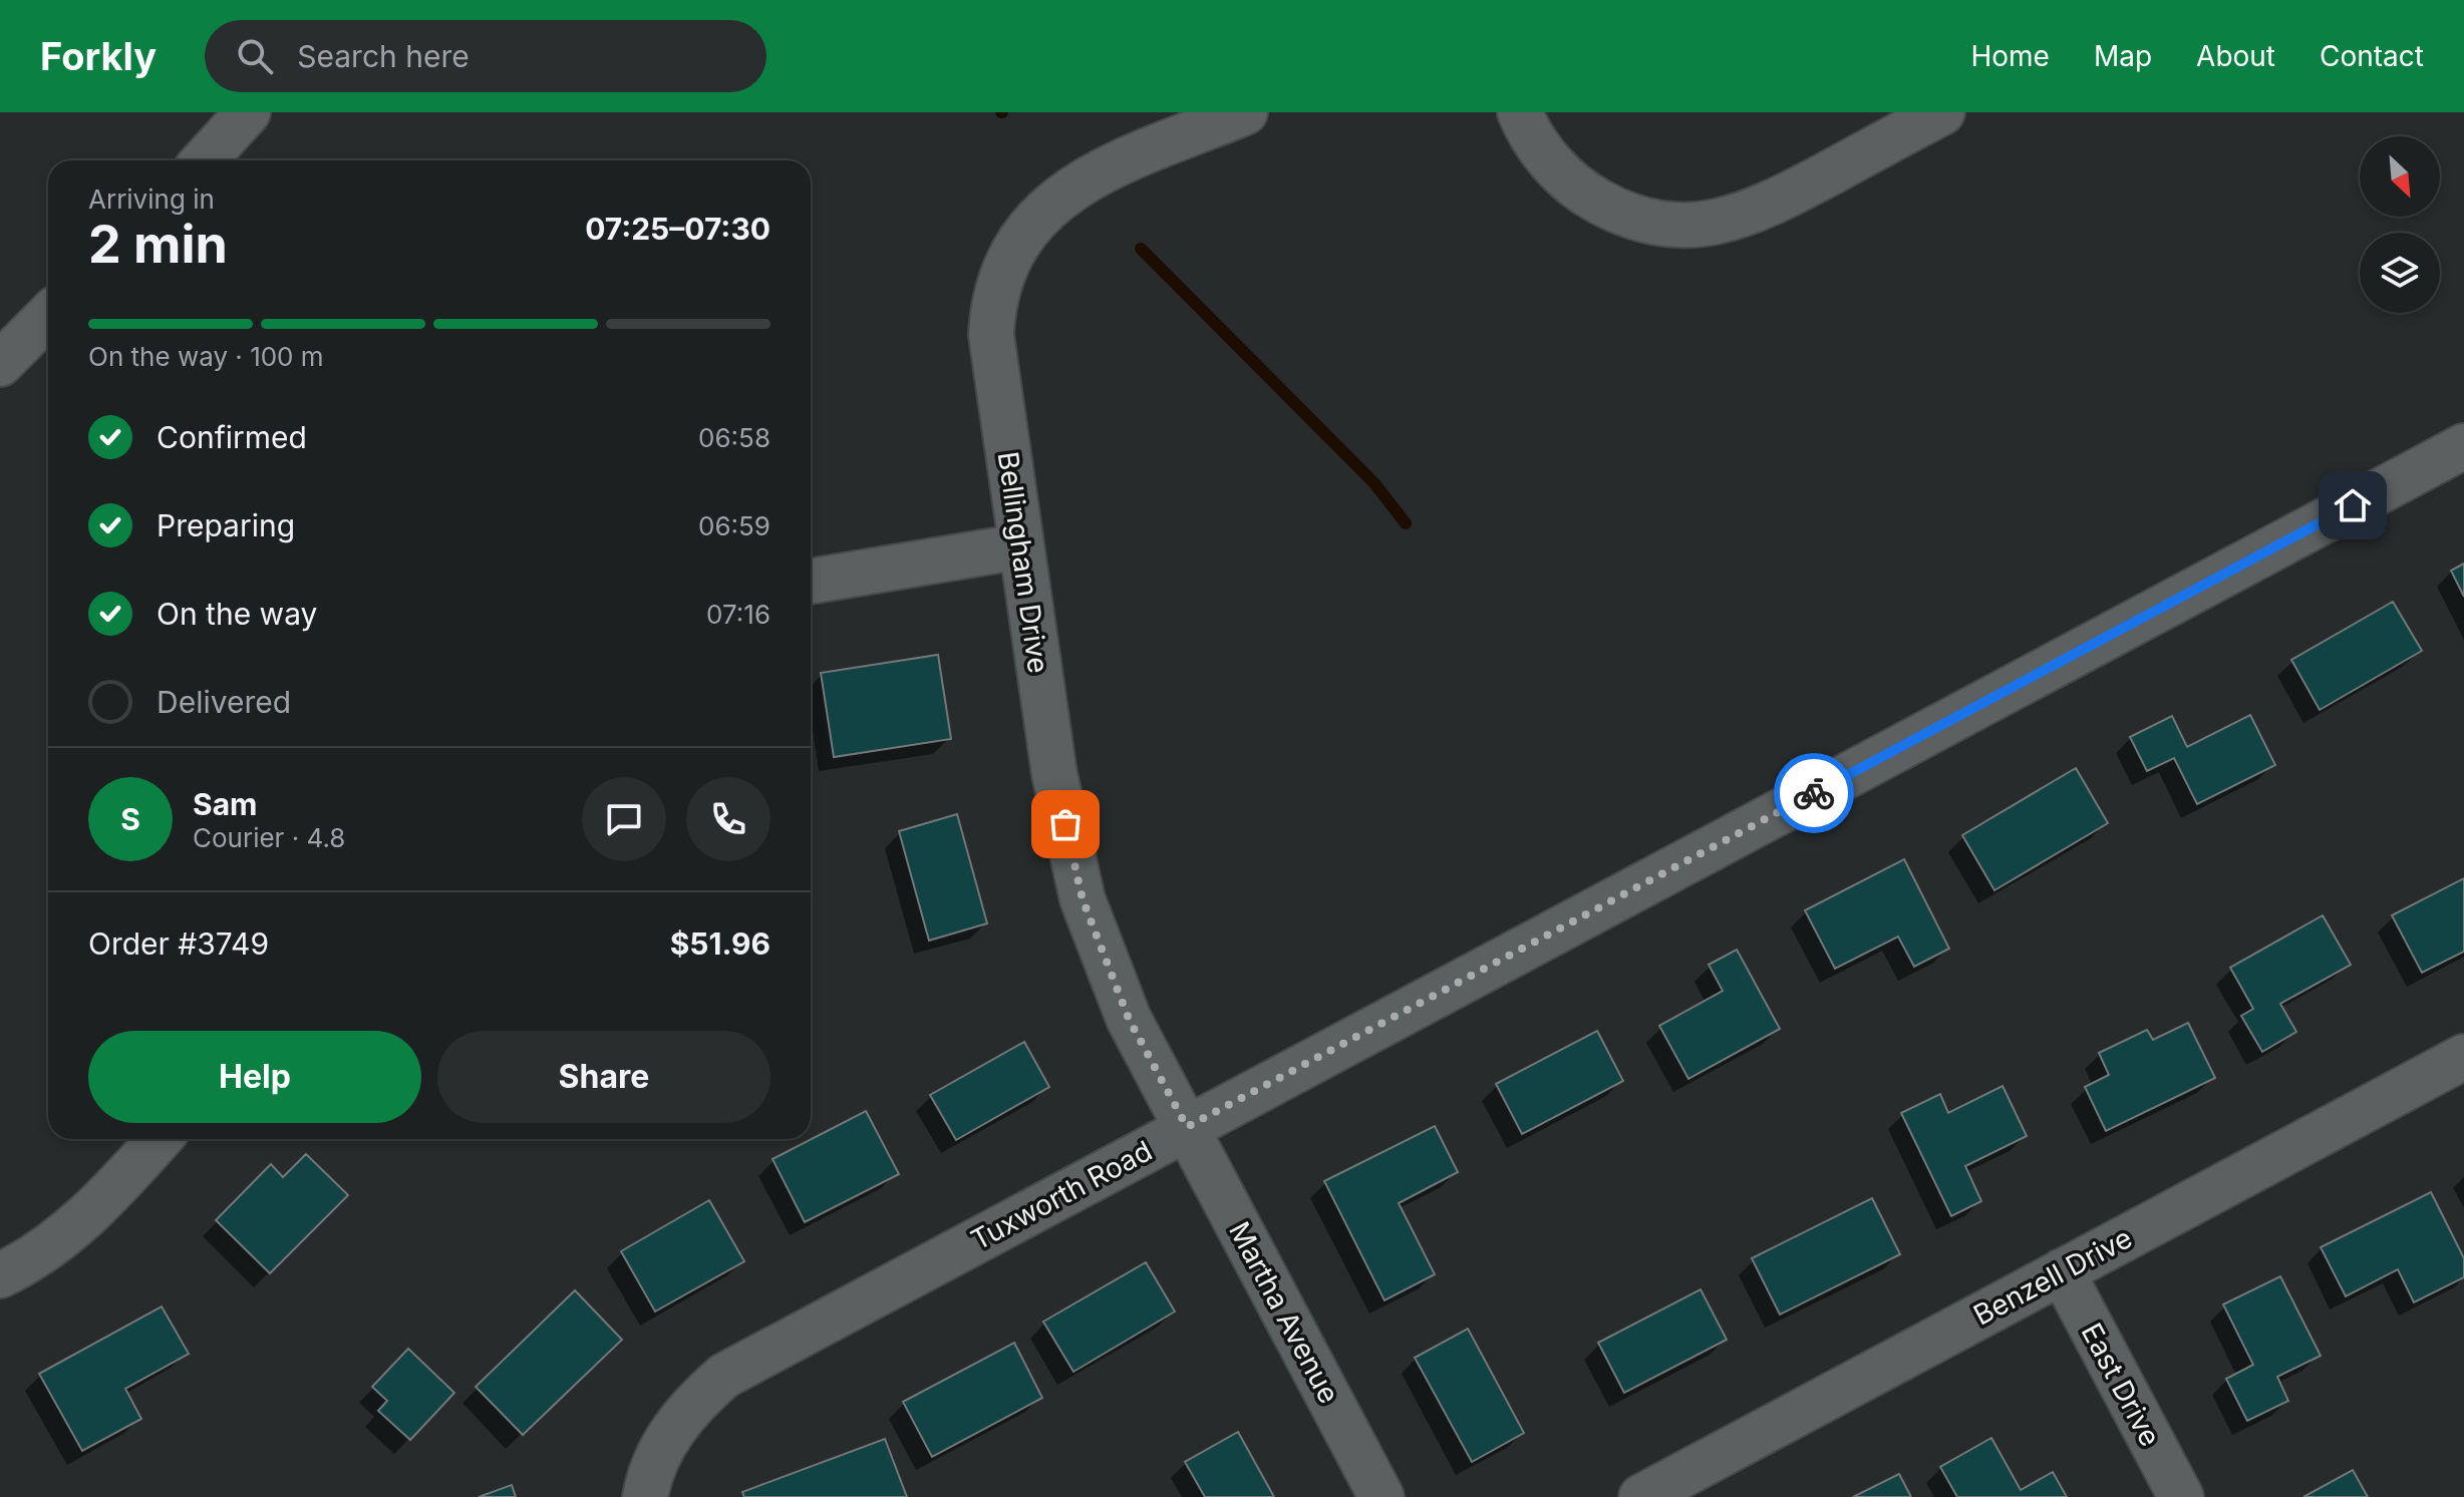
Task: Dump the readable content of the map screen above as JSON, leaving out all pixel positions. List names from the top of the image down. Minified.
{"streets":{"street":["Bellingham Drive","Tuxworth Road","Benzell Drive","Martha Avenue","East Drive"]},"crossings":[["Bellingham Drive","Tuxworth Road"],["Bellingham Drive","Martha Avenue"],["Tuxworth Road","Martha Avenue"],["Benzell Drive","East Drive"]],"north":"bottom right","page":{"header":"Forkly","search":"Search here","nav":["Home","Map","About","Contact"],"heading":["2 min","Arriving in","07:25–07:30"],"panel":["Sam","Courier · 4.8","Order #3749","$51.96"],"bar":"On the way · 100 m","list":[["Confirmed","06:58"],["Preparing","06:59"],["On the way","07:16"],"Delivered"],"round":"S","buttons":["Help","Share"]}}
